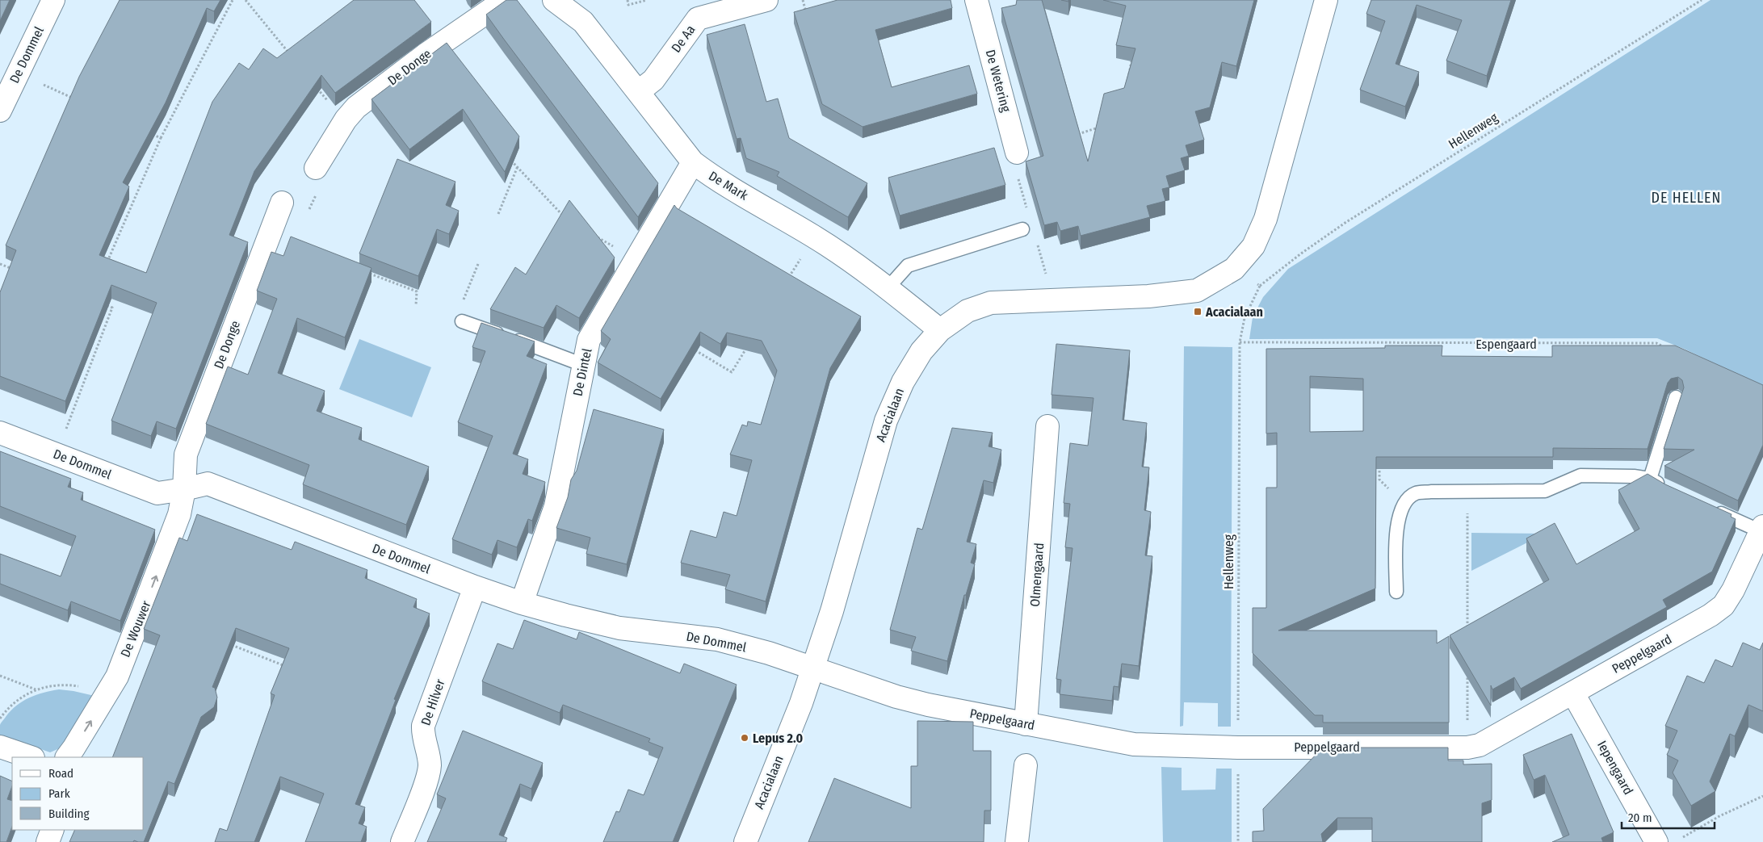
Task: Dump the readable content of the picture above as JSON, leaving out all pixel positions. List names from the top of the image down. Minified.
{"streets":{"street":["De Aa","De Dommel","De Donge","De Wetering","De Mark","De Dintel","Acacialaan","Olmengaard","De Wouwer","Peppelgaard","De Hilver","Iepengaard"],"path":["Hellenweg","Espengaard"]},"crossings":[["De Aa","De Mark"],["De Dommel","De Donge"],["De Dommel","De Dintel"],["De Dommel","Acacialaan"],["De Dommel","De Wouwer"],["De Dommel","Peppelgaard"],["De Dommel","De Hilver"],["De Donge","De Wouwer"],["Hellenweg","Espengaard"],["Hellenweg","Peppelgaard"],["De Mark","De Dintel"],["De Mark","Acacialaan"],["Acacialaan","Peppelgaard"],["Olmengaard","Peppelgaard"],["Peppelgaard","Iepengaard"]],"one_way":["De Wouwer"],"districts":["DE HELLEN"],"places":{"transit":["Acacialaan"],"other":["Lepus 2.0"]},"legend":["Road","Park","Building"],"scale_bar":"20 m"}
